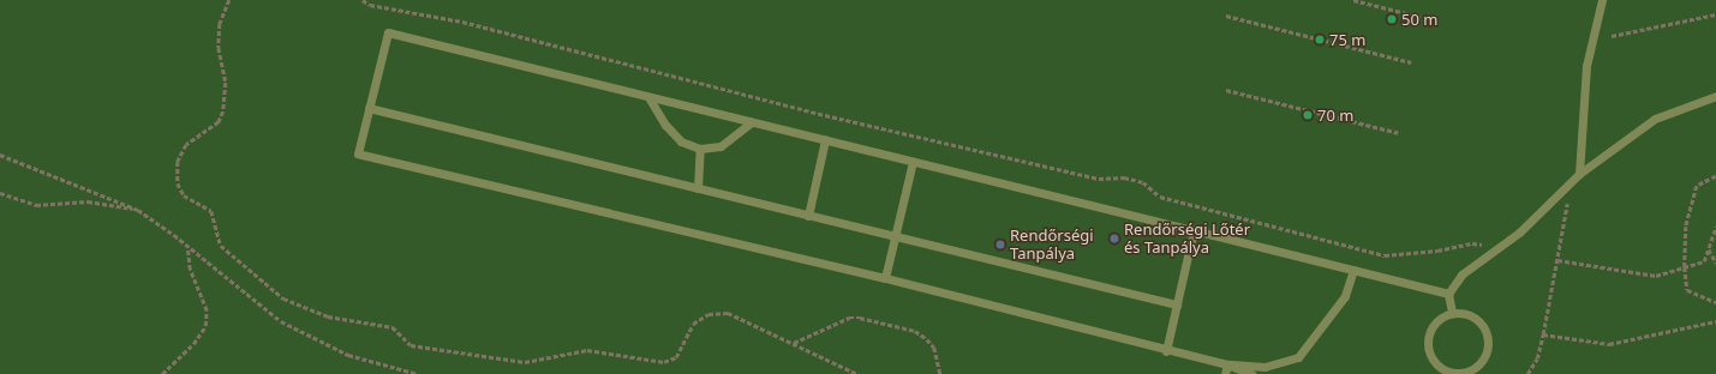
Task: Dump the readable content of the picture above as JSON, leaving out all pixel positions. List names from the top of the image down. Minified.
{"places":["50 m","75 m","70 m","Rendőrségi Lőtér és Tanpálya","Rendőrségi Tanpálya"]}
